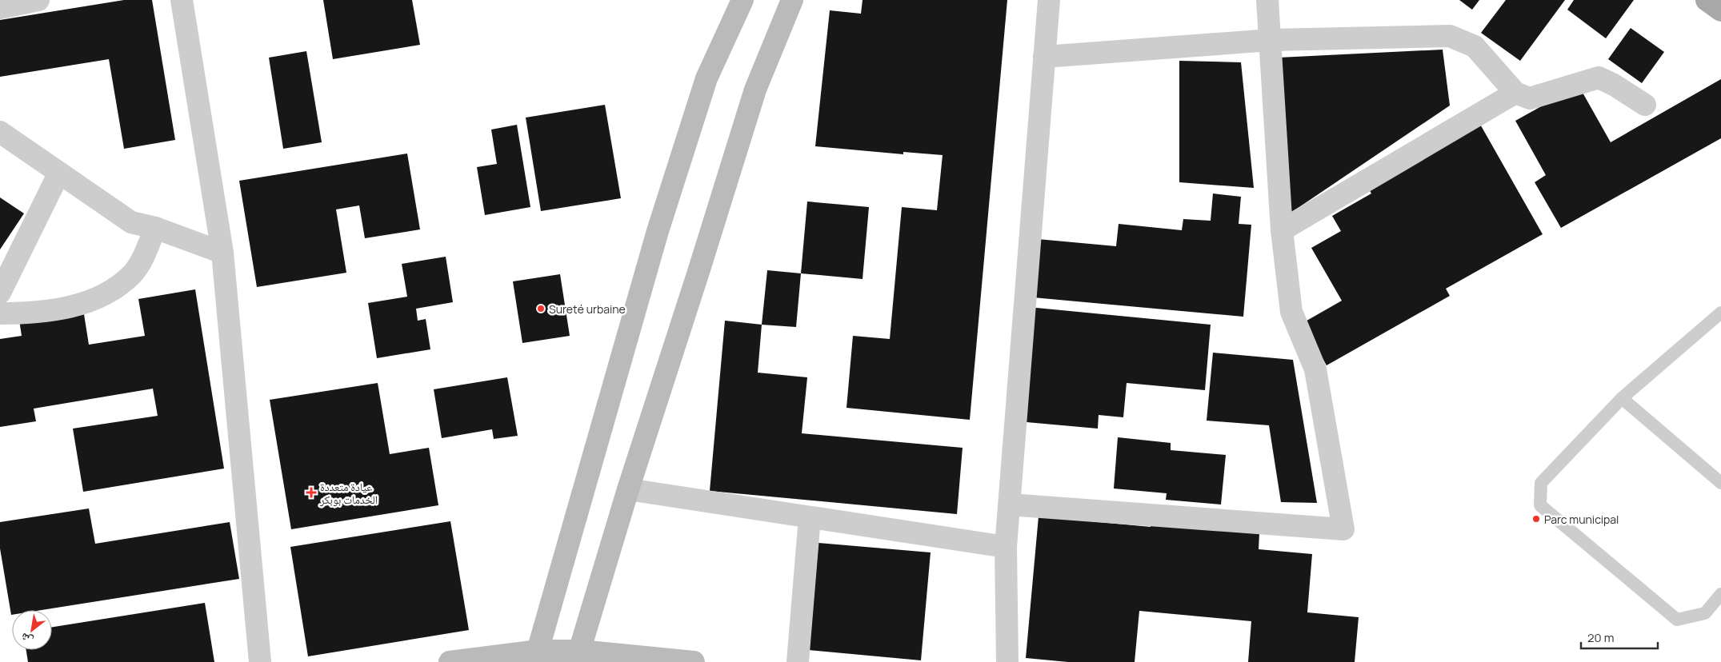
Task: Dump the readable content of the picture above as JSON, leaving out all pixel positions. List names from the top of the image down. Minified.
{"places":{"other":["Sureté urbaine","Parc municipal"],"health":["عيادة متعددة الخدمات بوبكر"]},"scale_bar":"20 m","north":"bottom left"}
